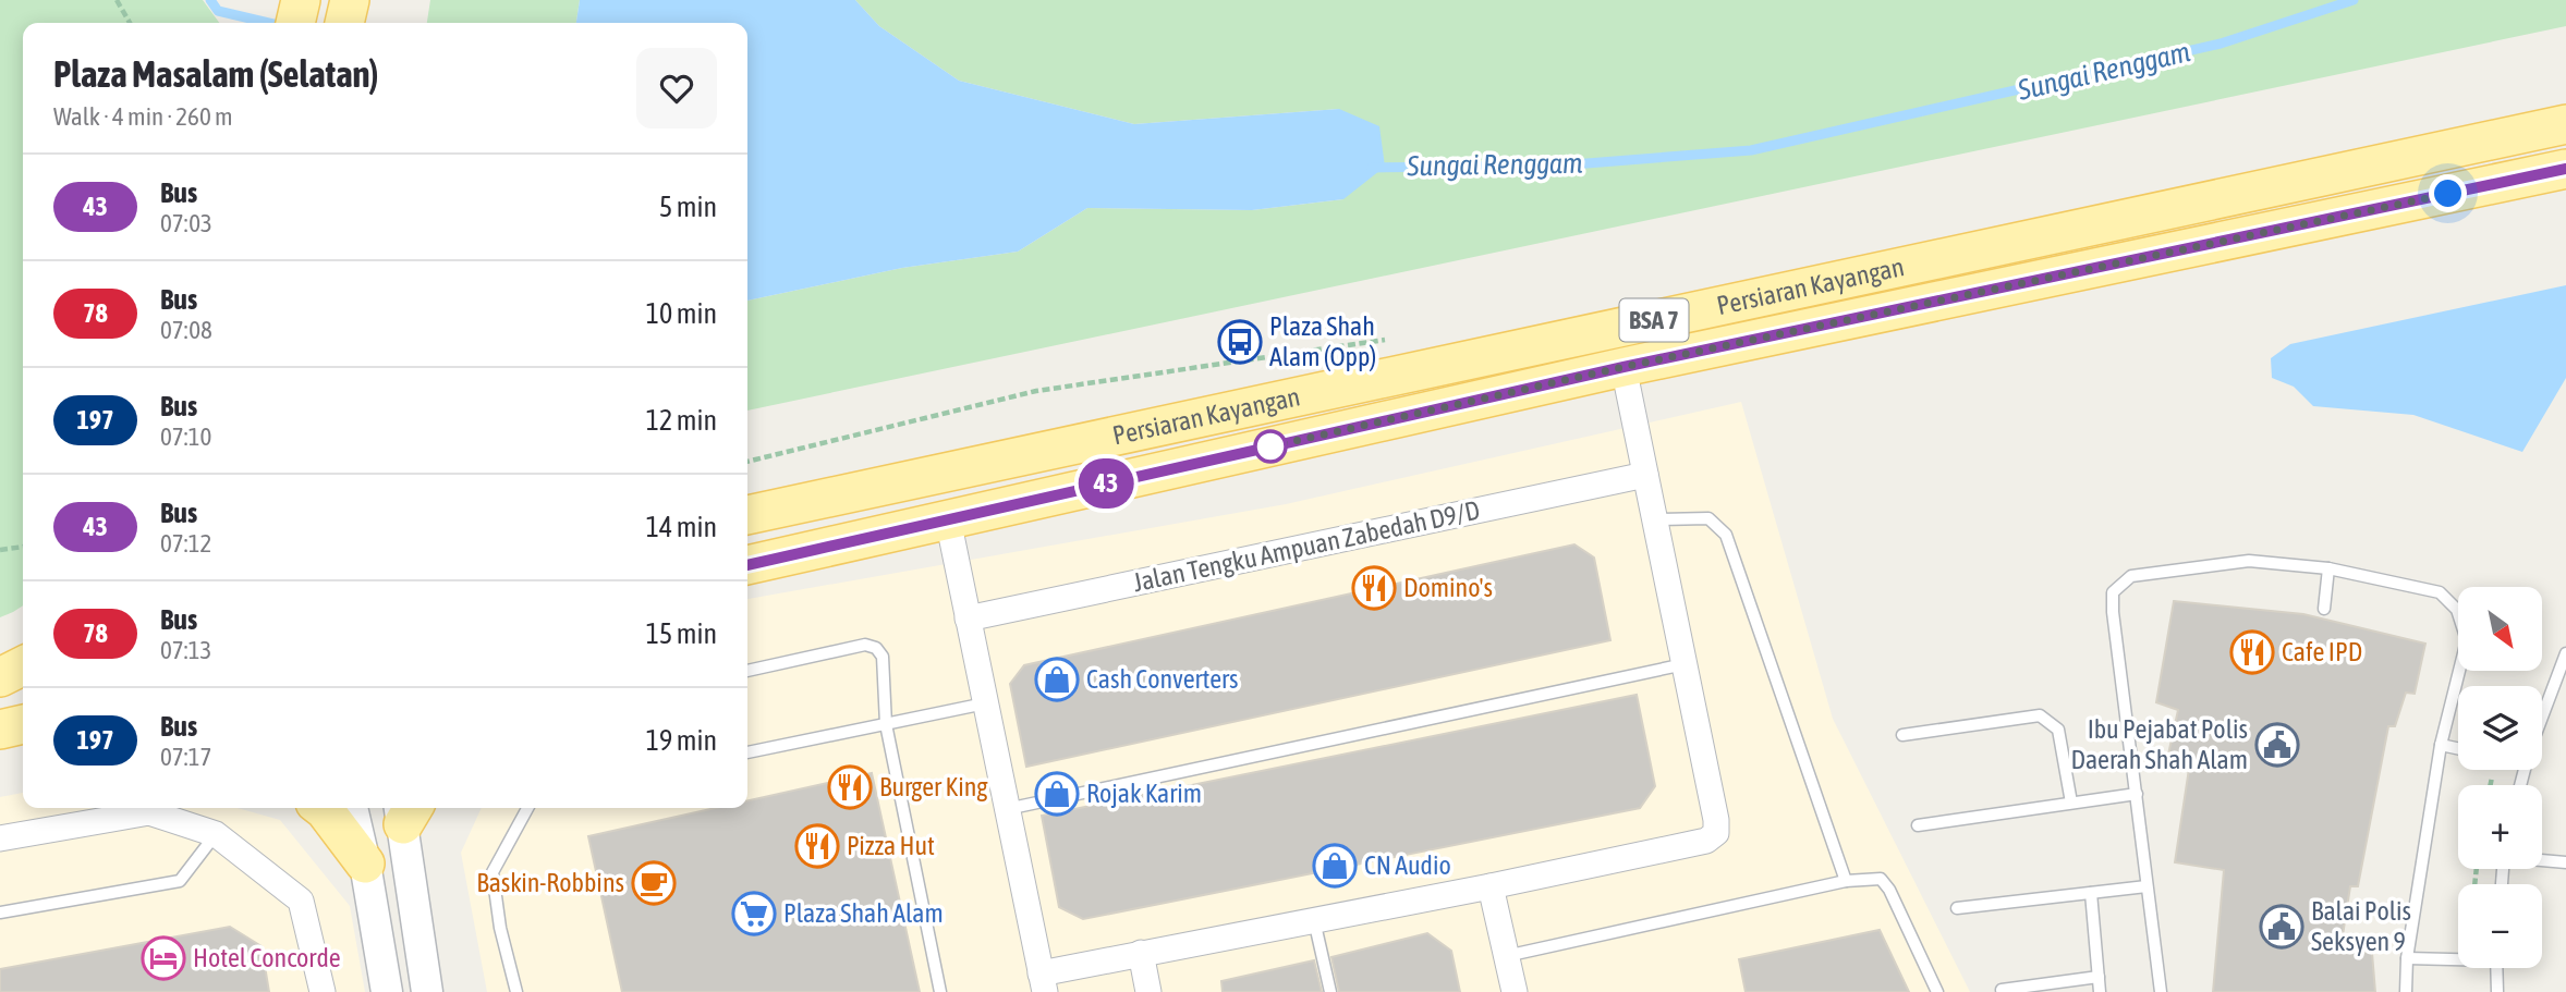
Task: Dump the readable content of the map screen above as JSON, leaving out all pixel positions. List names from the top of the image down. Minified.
{"streets":{"main road":["Persiaran Kayangan","BSA 7"],"street":["Jalan Tengku Ampuan Zabedah D9/D"]},"water":["Sungai Renggam"],"places":{"bus stop":["Plaza Shah Alam (Opp)"],"restaurant":["Domino's","Cafe IPD","Burger King","Pizza Hut"],"shop":["Cash Converters","Rojak Karim","CN Audio"],"public building":["Ibu Pejabat Polis Daerah Shah Alam","Balai Polis Seksyen 9"],"cafe":["Baskin-Robbins"],"supermarket":["Plaza Shah Alam"],"hotel":["Hotel Concorde"]},"lines":["bus line 43"],"north":"bottom right","page":{"on_map":"43","heading":["Plaza Masalam (Selatan)","Walk · 4 min · 260 m"],"list":[{"mark":"43","name":"Bus","note":"07:03","value":"5 min"},{"mark":"78","name":"Bus","note":"07:08","value":"10 min"},{"mark":"197","name":"Bus","note":"07:10","value":"12 min"},{"mark":"43","name":"Bus","note":"07:12","value":"14 min"},{"mark":"78","name":"Bus","note":"07:13","value":"15 min"},{"mark":"197","name":"Bus","note":"07:17","value":"19 min"}],"map_buttons":["+","−"]}}
